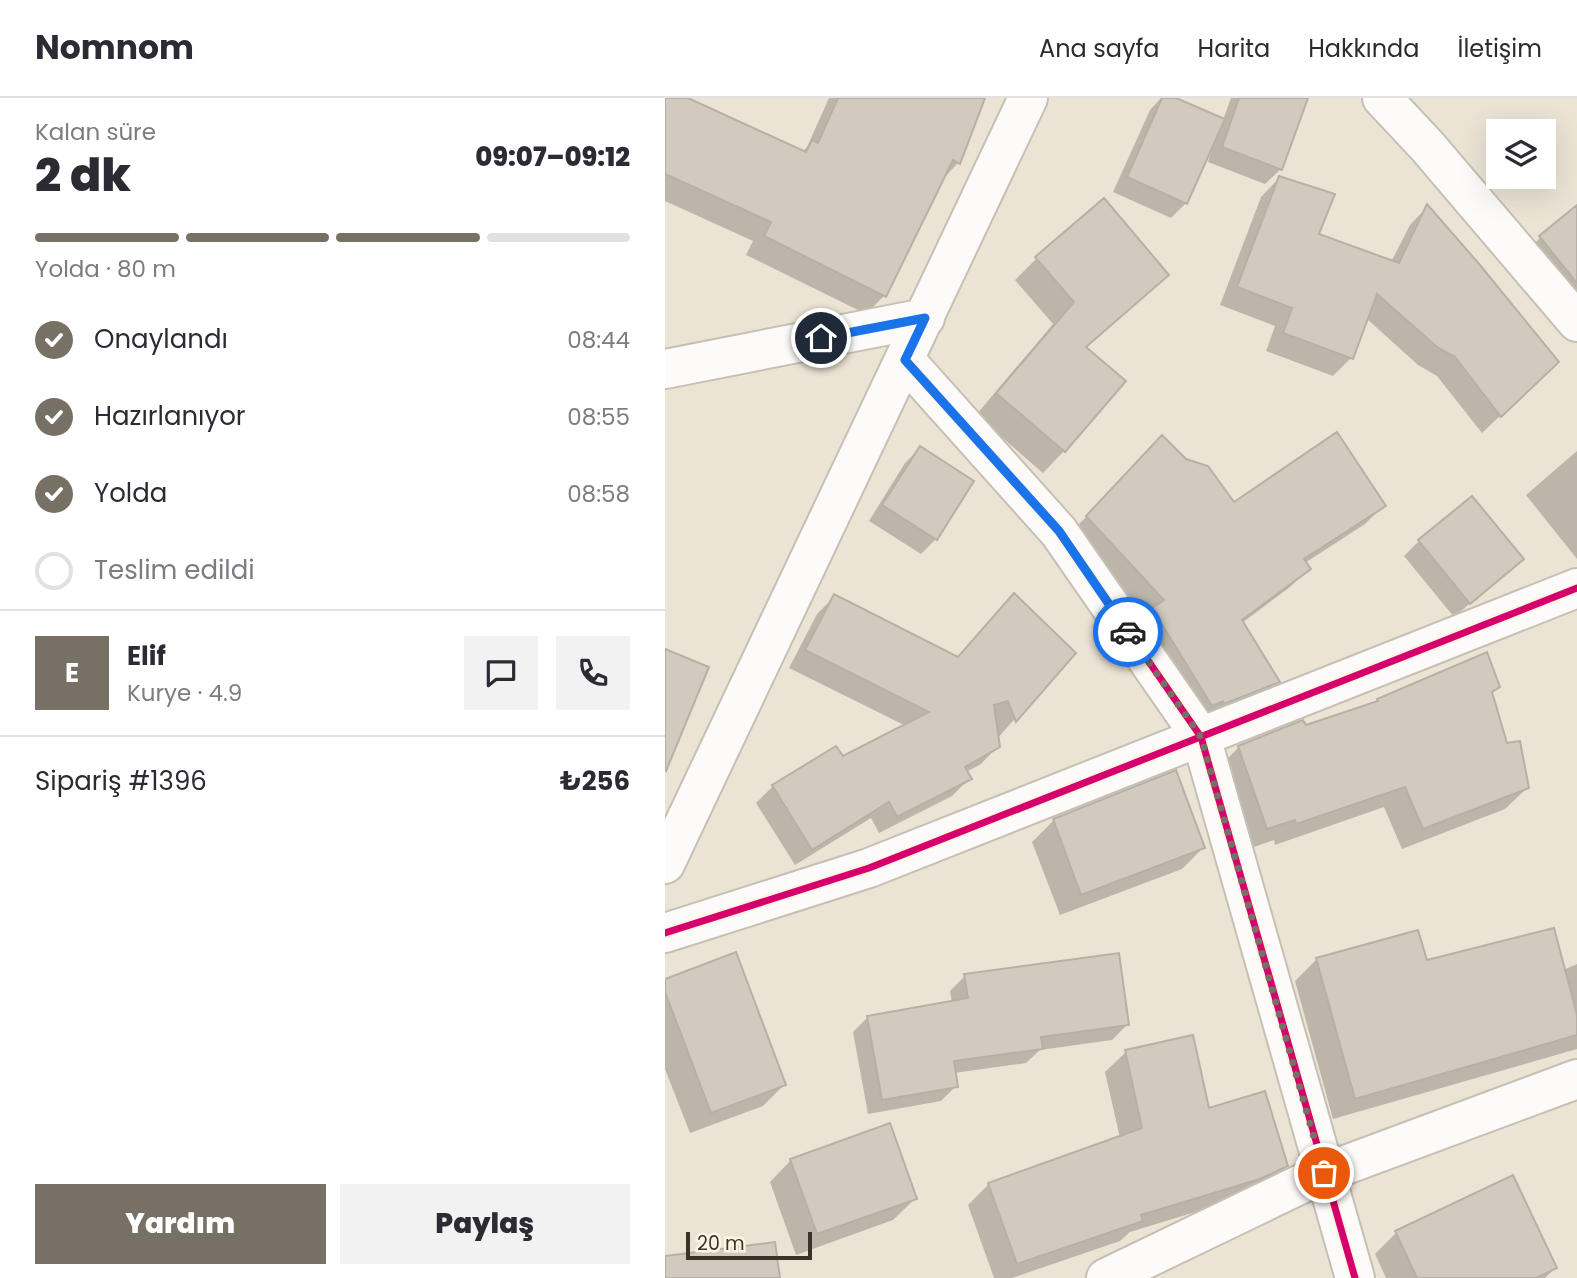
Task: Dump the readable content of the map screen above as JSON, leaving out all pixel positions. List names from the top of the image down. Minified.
{"scale_bar":"20 m","page":{"header":"Nomnom","nav":["Ana sayfa","Harita","Hakkında","İletişim"],"heading":["2 dk","Kalan süre","09:07–09:12"],"panel":["Elif","Kurye · 4.9","Sipariş #1396","₺256"],"bar":"Yolda · 80 m","list":[["Onaylandı","08:44"],["Hazırlanıyor","08:55"],["Yolda","08:58"],"Teslim edildi"],"round":"E","buttons":["Yardım","Paylaş"],"scale":"20 m"}}
